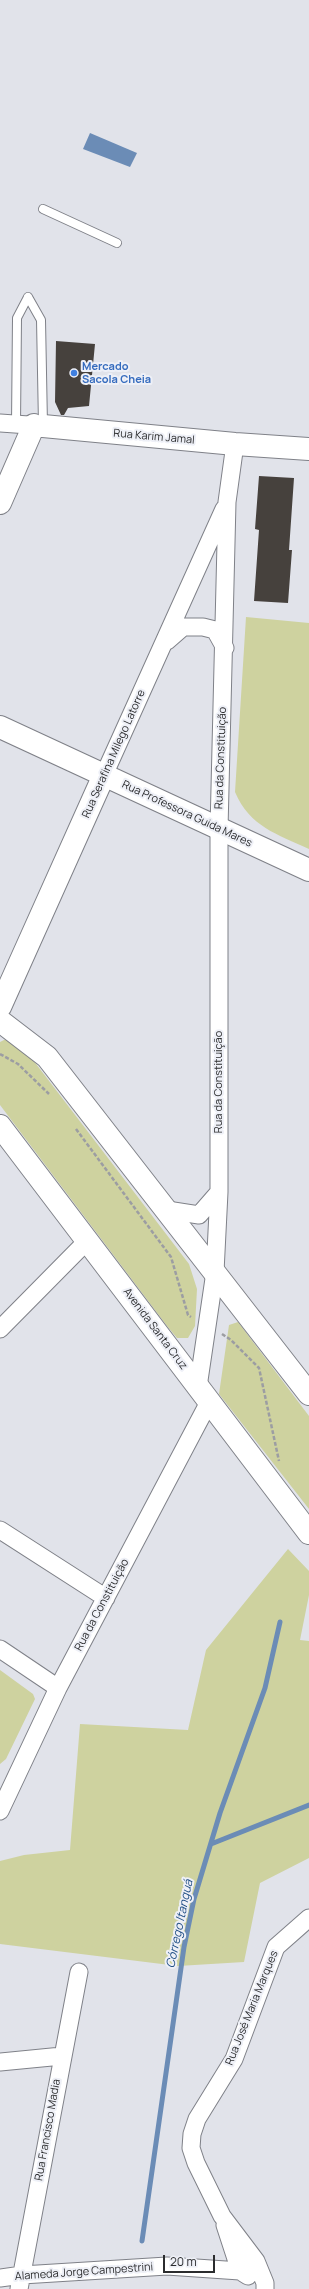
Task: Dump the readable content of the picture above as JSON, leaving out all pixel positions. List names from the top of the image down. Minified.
{"streets":{"main road":["Rua Karim Jamal","Rua Serafina Milego Latorre","Rua Professora Guida Mares","Avenida Santa Cruz"],"street":["Rua da Constituição","Rua José Maria Marques","Rua Francisco Madia","Alameda Jorge Campestrini"]},"crossings":[["Rua Karim Jamal","Rua da Constituição"],["Rua Serafina Milego Latorre","Rua da Constituição"],["Rua Serafina Milego Latorre","Rua Professora Guida Mares"],["Rua da Constituição","Rua Professora Guida Mares"],["Rua da Constituição","Avenida Santa Cruz"],["Rua José Maria Marques","Alameda Jorge Campestrini"],["Rua Francisco Madia","Alameda Jorge Campestrini"]],"water":["Córrego Itanguá"],"places":["Mercado Sacola Cheia"],"scale_bar":"20 m"}
